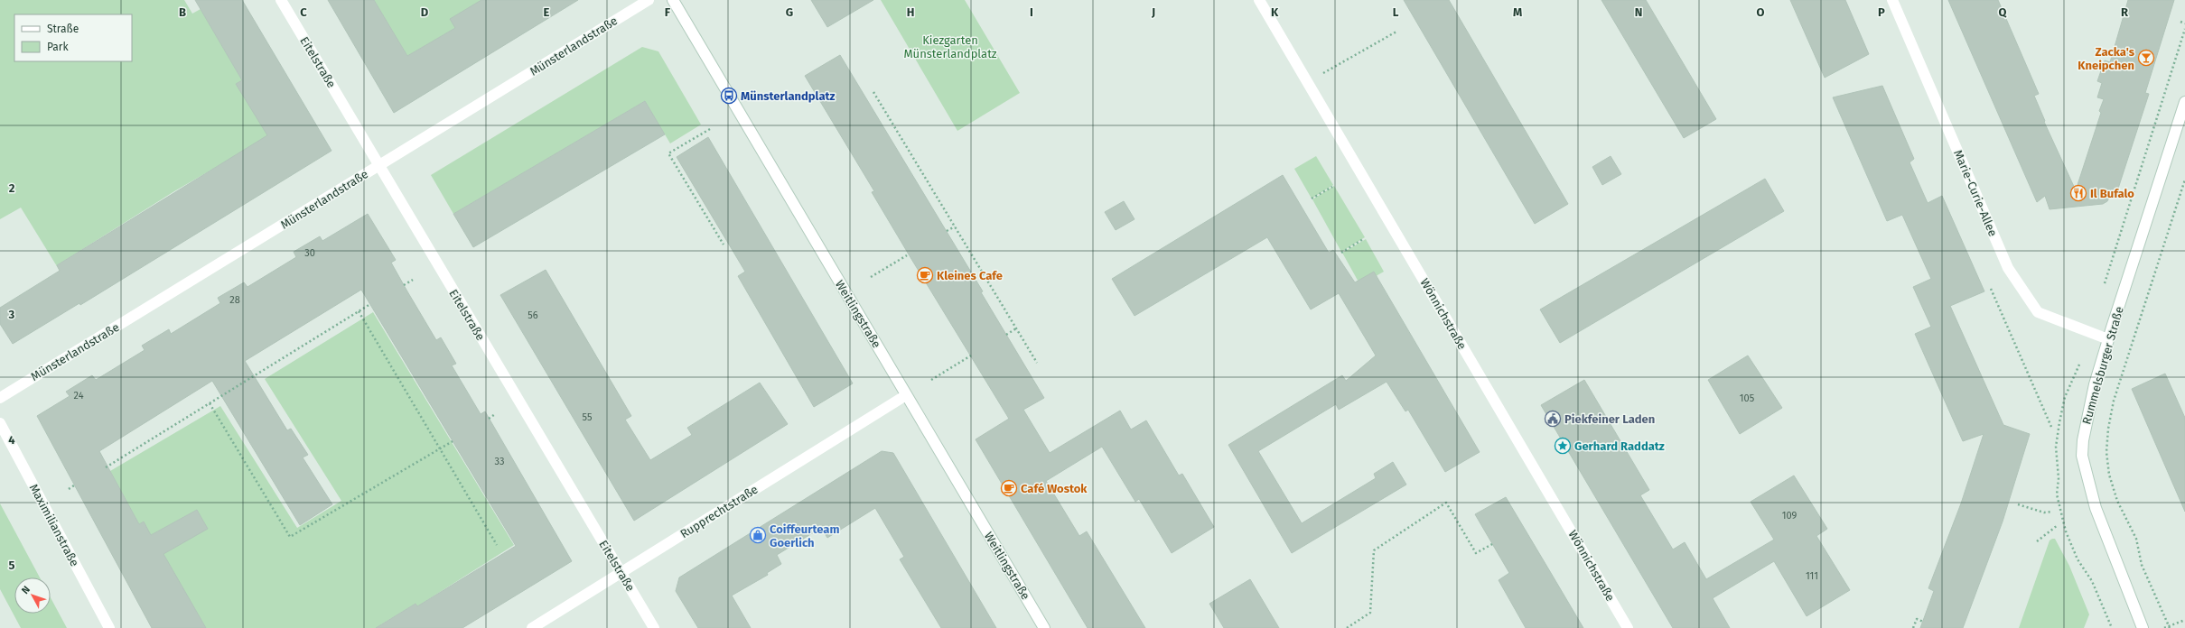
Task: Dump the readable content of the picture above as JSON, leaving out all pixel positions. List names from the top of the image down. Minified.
{"streets":{"street":["Münsterlandstraße","Eitelstraße","Marie-Curie-Allee","Weitlingstraße","Wönnichstraße","Rummelsburger Straße","Rupprechtstraße","Maximilianstraße"]},"crossings":[["Münsterlandstraße","Eitelstraße"],["Eitelstraße","Rupprechtstraße"],["Marie-Curie-Allee","Rummelsburger Straße"],["Weitlingstraße","Rupprechtstraße"]],"parks":["Kiezgarten Münsterlandplatz"],"places":{"bar":["Zacka's Kneipchen"],"bus stop":["Münsterlandplatz"],"restaurant":["Il Bufalo"],"cafe":["Kleines Cafe","Café Wostok"],"public building":["Piekfeiner Laden"],"place":["Gerhard Raddatz"],"shop":["Coiffeurteam Goerlich"]},"house_numbers":["30","28","56","24","105","55","33","109","111"],"legend":["Straße","Park"],"north":"top left","grid":{"columns":["B","C","D","E","F","G","H","I","J","K","L","M","N","O","P","Q","R"],"rows":["2","3","4","5"]}}
